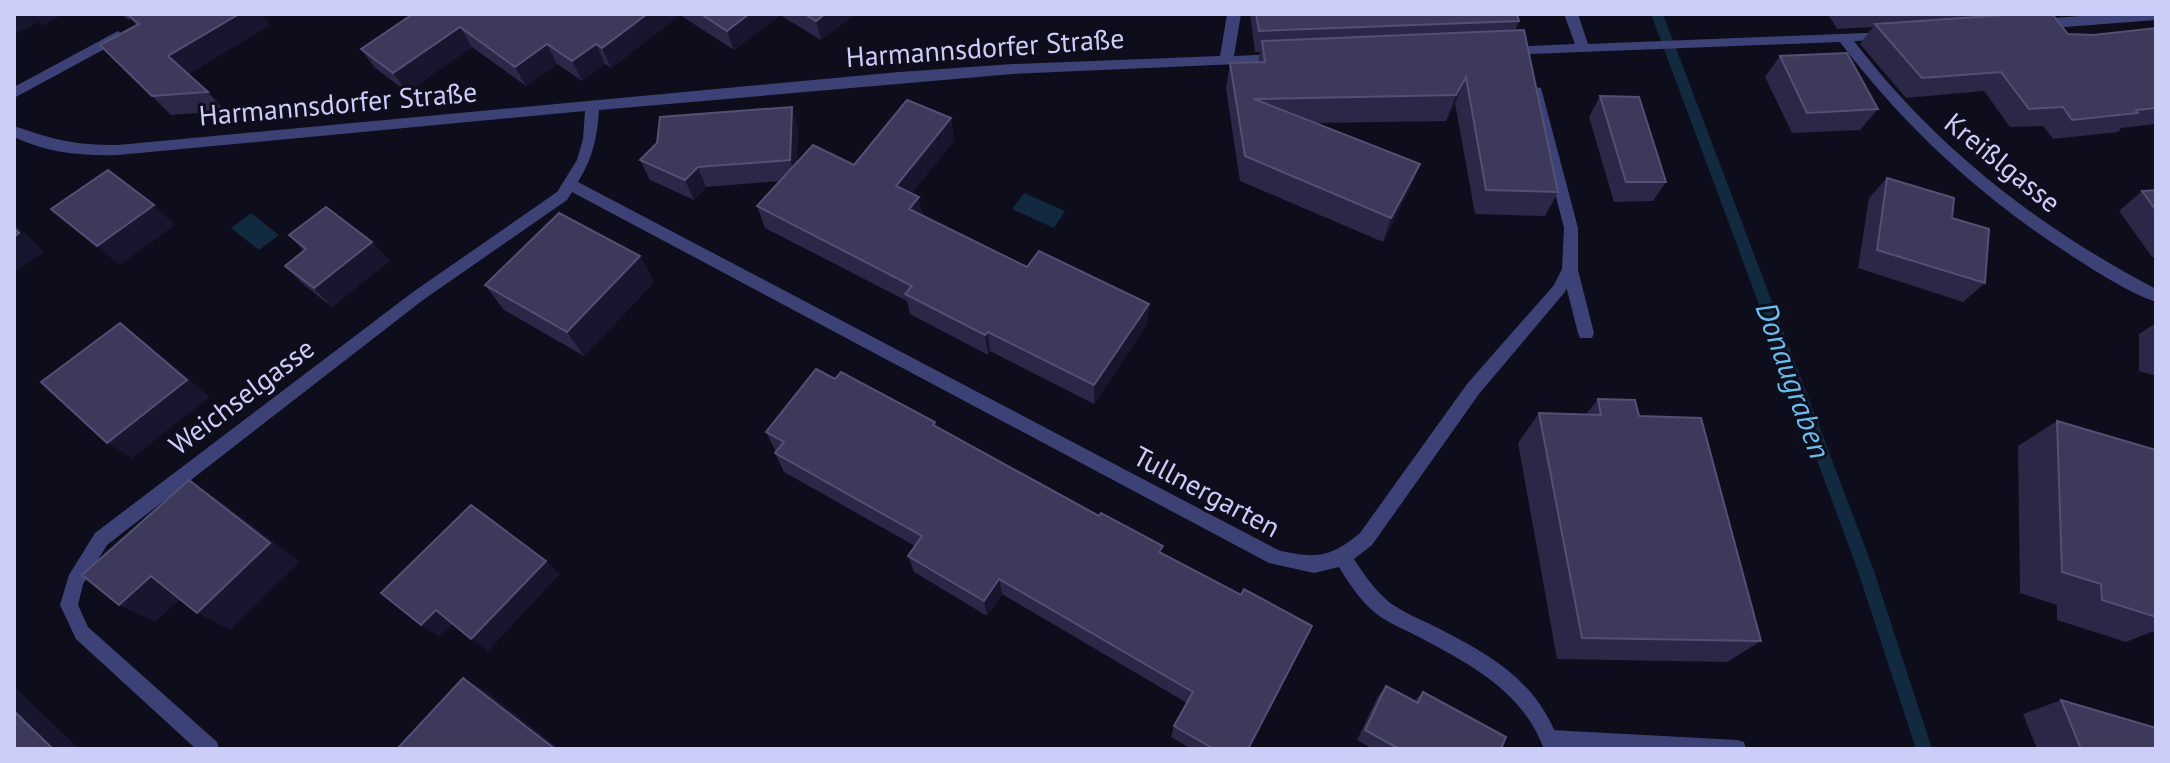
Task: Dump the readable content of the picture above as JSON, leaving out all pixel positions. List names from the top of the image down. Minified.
{"streets":{"street":["Harmannsdorfer Straße","Kreißlgasse","Weichselgasse","Tullnergarten"]},"crossings":[["Harmannsdorfer Straße","Weichselgasse"],["Weichselgasse","Tullnergarten"]],"water":["Donaugraben"]}
